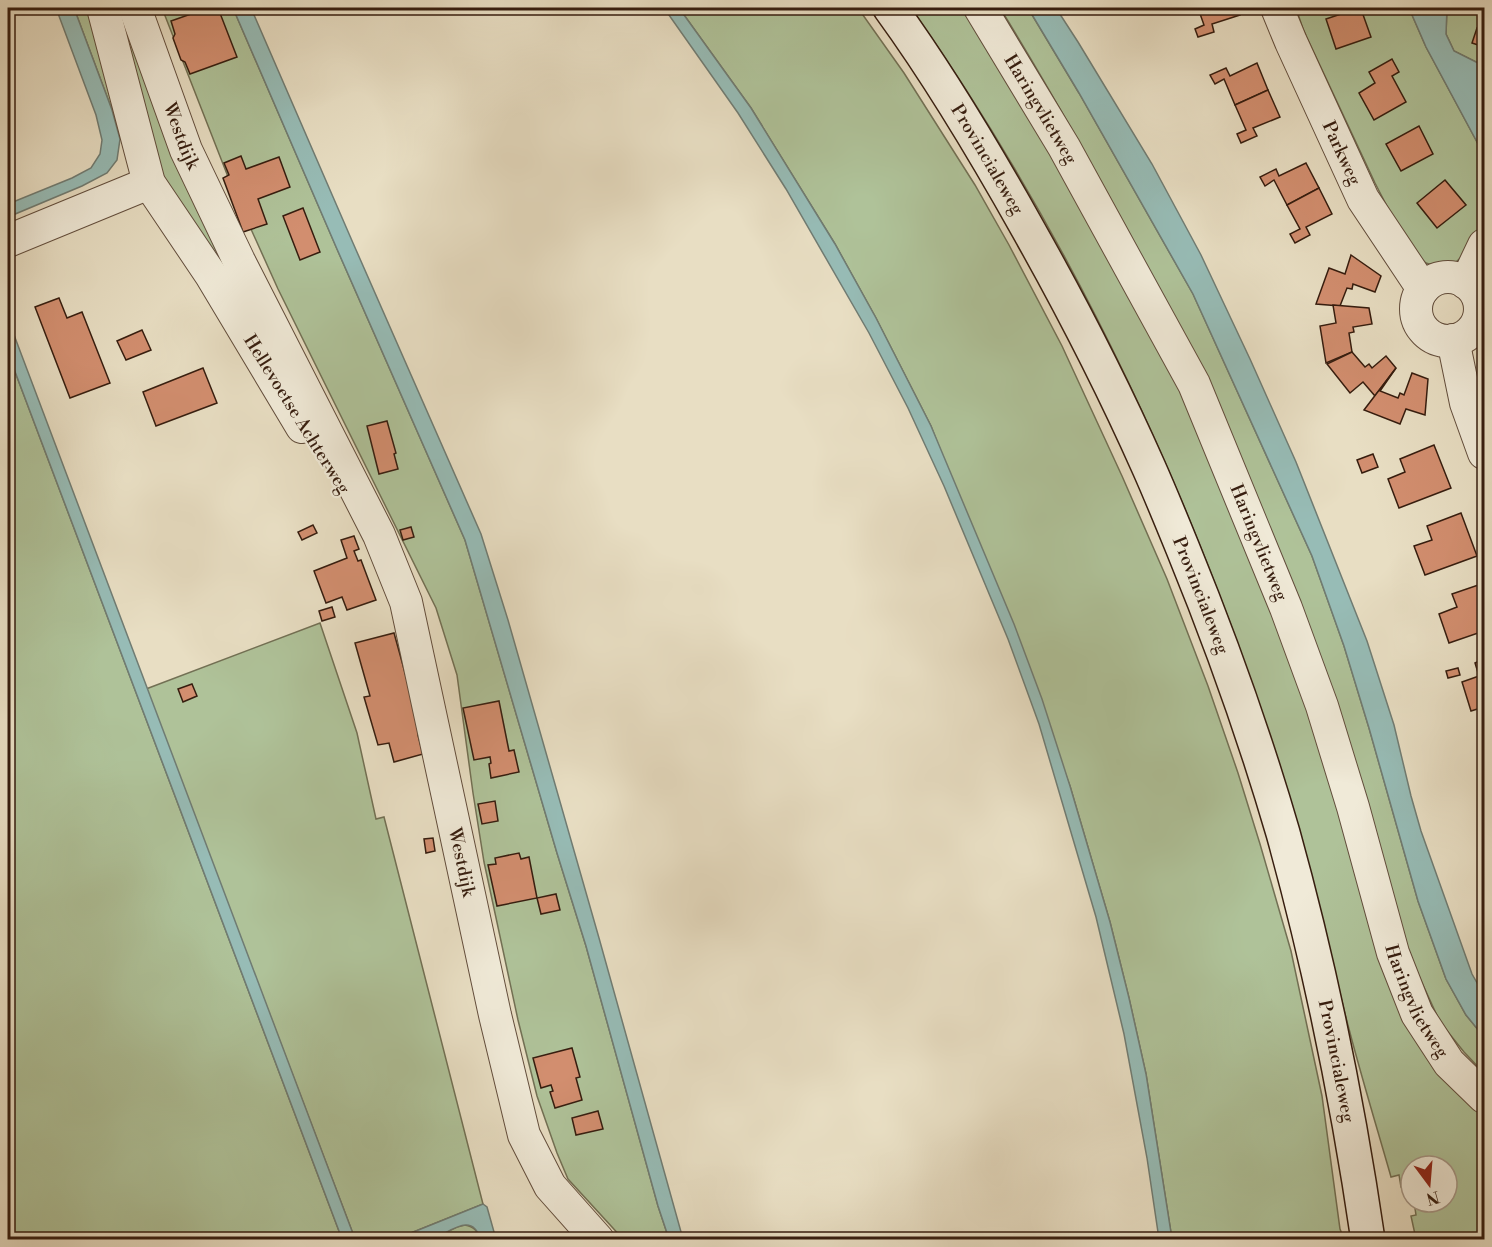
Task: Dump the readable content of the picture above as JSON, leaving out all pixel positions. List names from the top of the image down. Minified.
{"streets":{"main road":["Provincialeweg"],"street":["Haringvlietweg","Westdijk","Parkweg","Hellevoetse Achterweg"]},"crossings":[["Westdijk","Hellevoetse Achterweg"]],"north":"bottom"}
